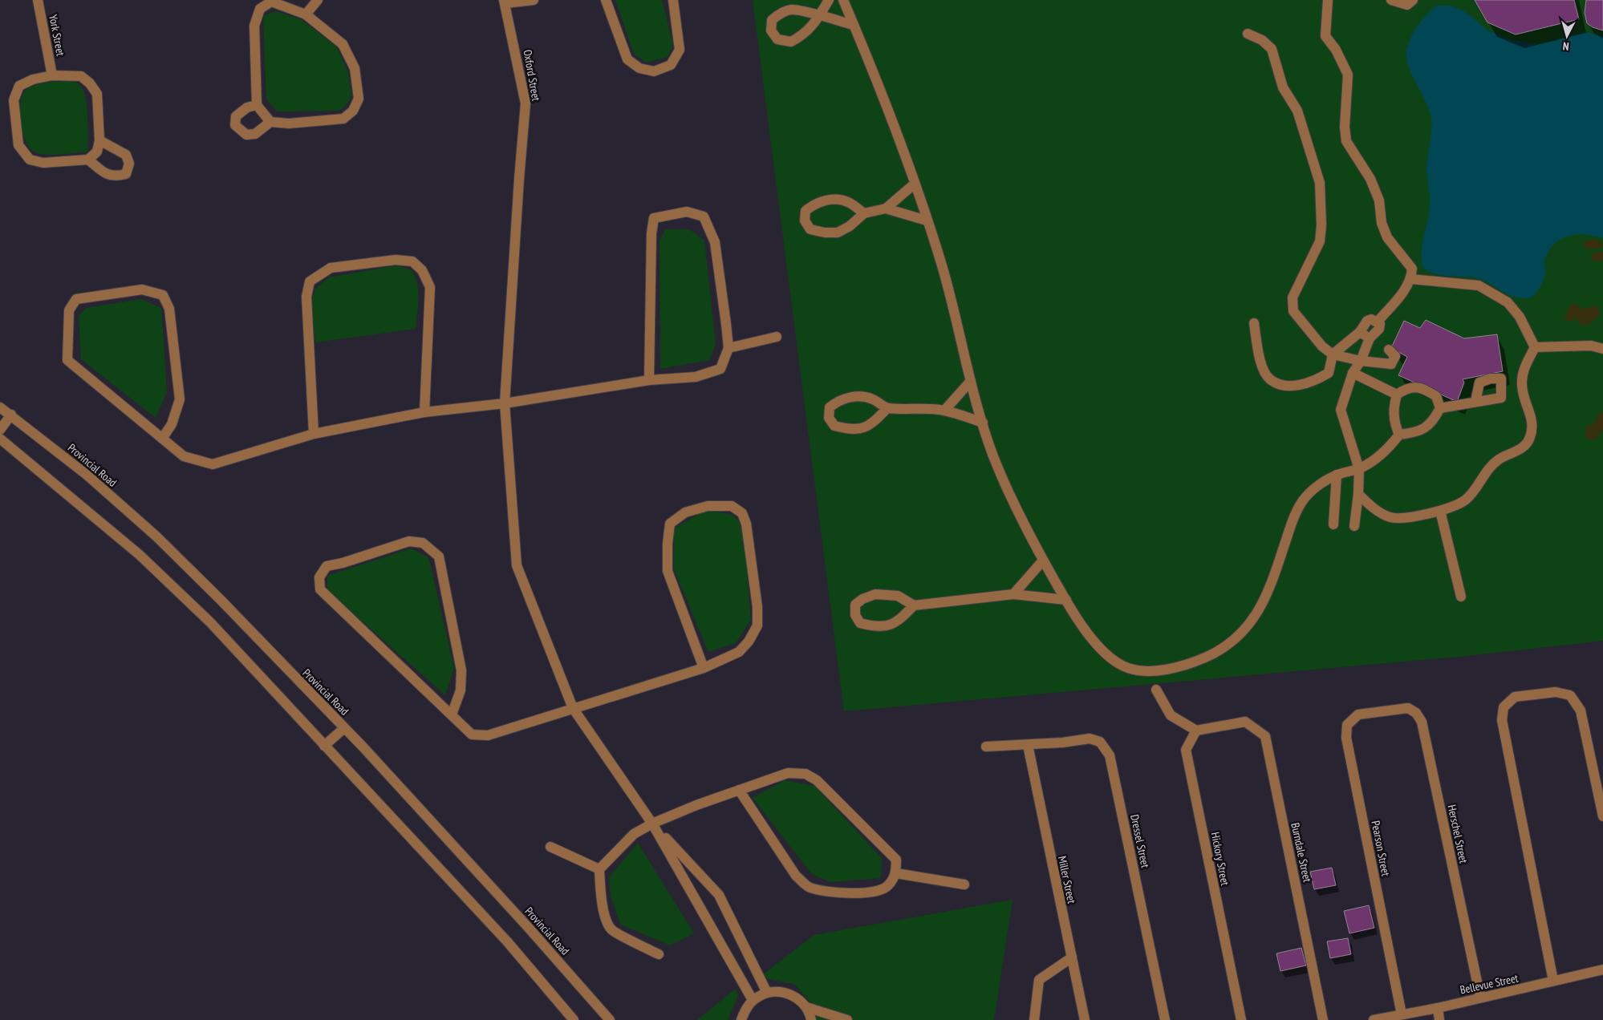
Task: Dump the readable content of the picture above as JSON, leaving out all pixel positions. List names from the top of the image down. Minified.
{"streets":{"street":["York Street","Oxford Street","Provincial Road","Herschel Street","Dressel Street","Pearson Street","Burndale Street","Hickory Street","Miller Street","Bellevue Street"]},"crossings":[["Herschel Street","Pearson Street"],["Dressel Street","Miller Street"],["Burndale Street","Hickory Street"]],"north":"bottom"}
